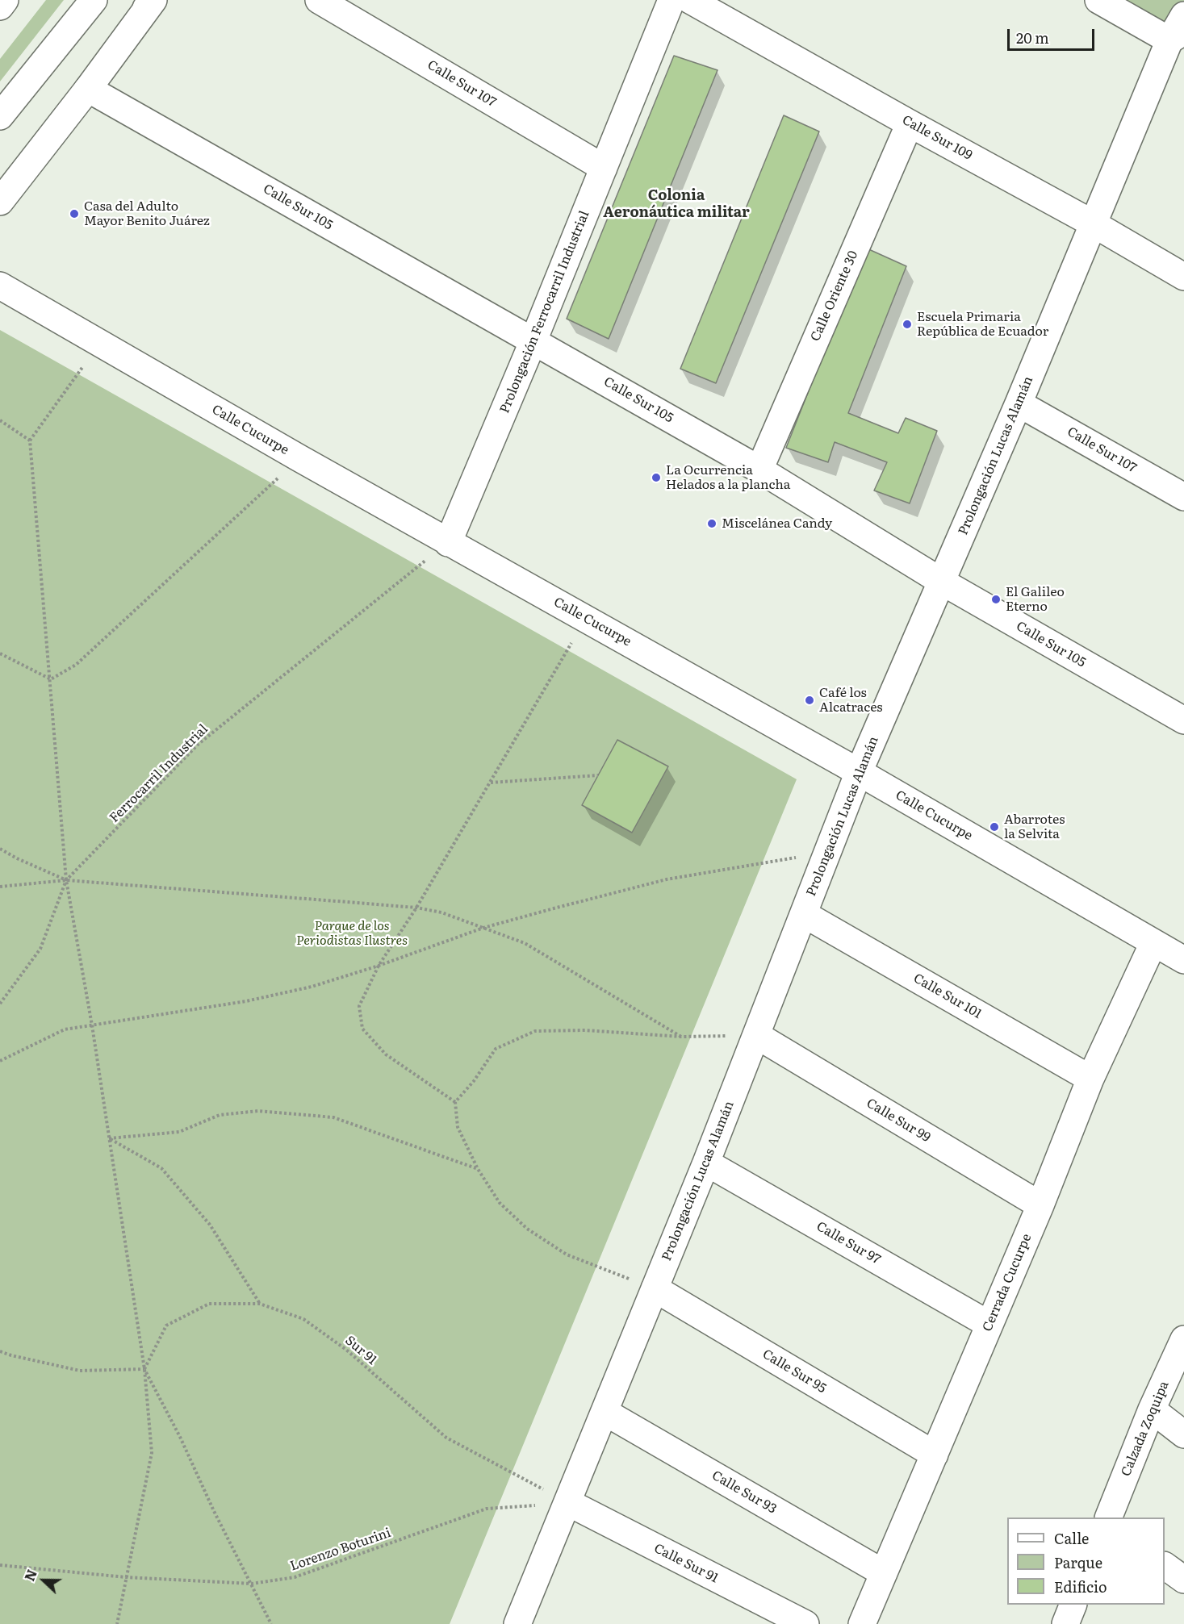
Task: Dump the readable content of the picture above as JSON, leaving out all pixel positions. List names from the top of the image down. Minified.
{"streets":{"street":["Calle Sur 107","Calle Sur 109","Calle Sur 105","Calle Oriente 30","Prolongación Ferrocarril Industrial","Calle Cucurpe","Prolongación Lucas Alamán","Calle Sur 101","Calle Sur 99","Calle Sur 97","Cerrada Cucurpe","Calle Sur 95","Calzada Zoquipa","Calle Sur 93","Calle Sur 91"],"path":["Ferrocarril Industrial","Sur 91","Lorenzo Boturini"]},"crossings":[["Calle Sur 107","Prolongación Ferrocarril Industrial"],["Calle Sur 107","Prolongación Lucas Alamán"],["Calle Sur 109","Calle Oriente 30"],["Calle Sur 109","Prolongación Lucas Alamán"],["Calle Sur 105","Calle Oriente 30"],["Calle Sur 105","Prolongación Ferrocarril Industrial"],["Calle Sur 105","Prolongación Lucas Alamán"],["Prolongación Ferrocarril Industrial","Calle Cucurpe"],["Prolongación Ferrocarril Industrial","Ferrocarril Industrial"],["Calle Cucurpe","Prolongación Lucas Alamán"],["Calle Cucurpe","Ferrocarril Industrial"],["Calle Cucurpe","Cerrada Cucurpe"],["Prolongación Lucas Alamán","Calle Sur 101"],["Prolongación Lucas Alamán","Calle Sur 99"],["Prolongación Lucas Alamán","Calle Sur 97"],["Prolongación Lucas Alamán","Sur 91"],["Prolongación Lucas Alamán","Calle Sur 95"],["Prolongación Lucas Alamán","Calle Sur 93"],["Prolongación Lucas Alamán","Lorenzo Boturini"],["Prolongación Lucas Alamán","Calle Sur 91"],["Calle Sur 101","Cerrada Cucurpe"],["Calle Sur 99","Cerrada Cucurpe"],["Calle Sur 97","Cerrada Cucurpe"],["Cerrada Cucurpe","Calle Sur 95"],["Cerrada Cucurpe","Calle Sur 93"],["Sur 91","Lorenzo Boturini"],["Sur 91","Calle Sur 91"],["Lorenzo Boturini","Calle Sur 91"]],"districts":["Colonia Aeronáutica militar"],"parks":["Parque de los Periodistas Ilustres"],"places":["Casa del Adulto Mayor Benito Juárez","Escuela Primaria República de Ecuador","La Ocurrencia Helados a la plancha","Miscelánea Candy","El Galileo Eterno","Café los Alcatraces","Abarrotes la Selvita"],"legend":["Calle","Parque","Edificio"],"scale_bar":"20 m","north":"left"}
